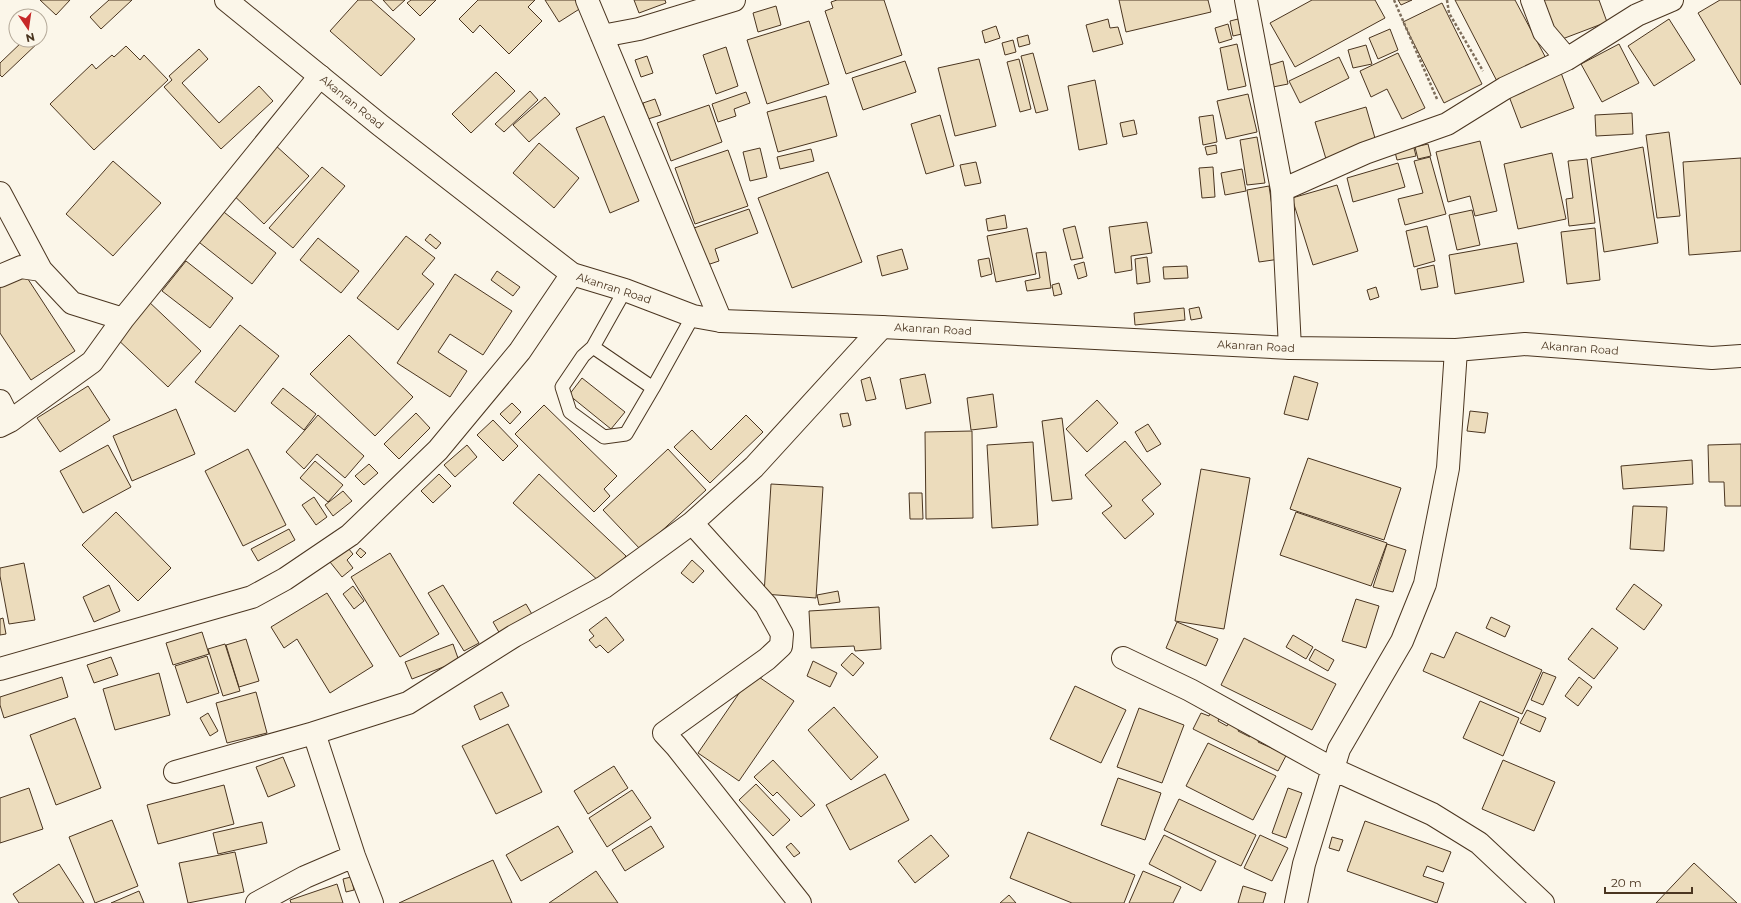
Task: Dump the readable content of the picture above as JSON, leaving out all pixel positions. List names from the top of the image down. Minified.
{"streets":{"street":["Akanran Road"]},"scale_bar":"20 m","north":"bottom"}
